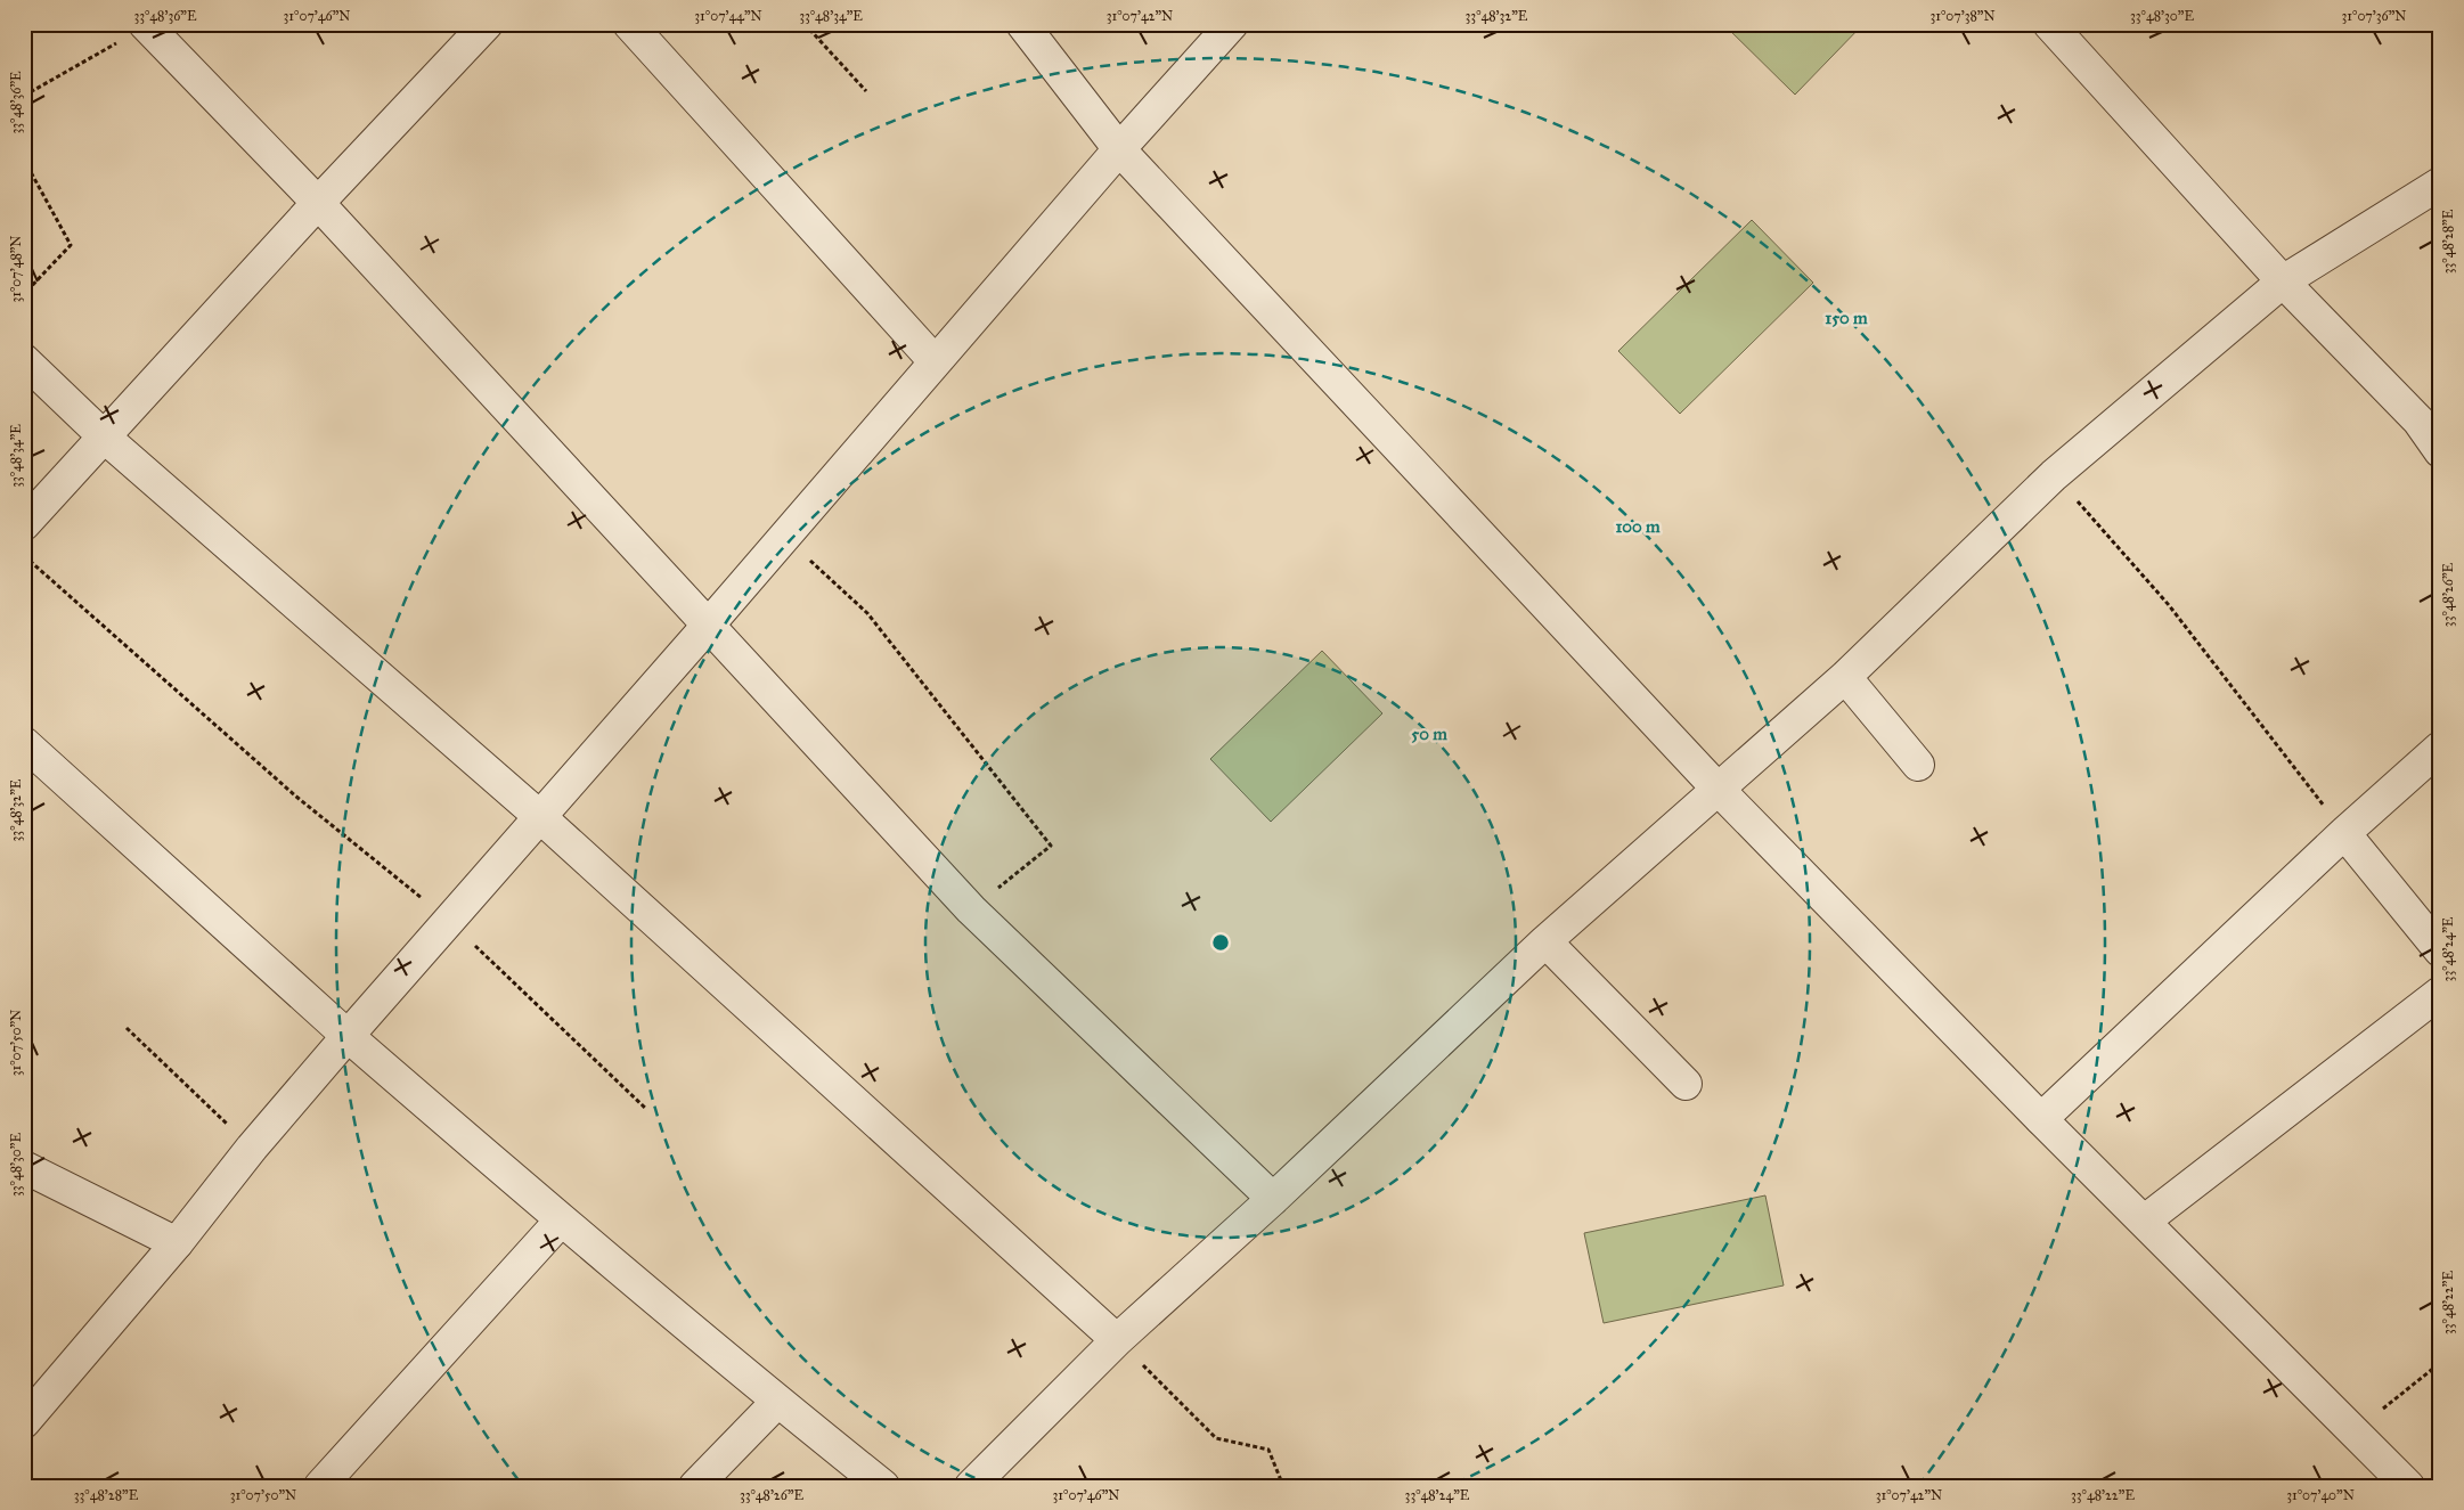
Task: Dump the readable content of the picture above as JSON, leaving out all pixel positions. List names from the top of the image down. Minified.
{"coordinates":["33°48'36\"E","31°07'46\"N","31°07'44\"N","33°48'34\"E","31°07'42\"N","33°48'32\"E","31°07'38\"N","33°48'30\"E","31°07'36\"N","33°48'28\"E","31°07'48\"N","33°48'26\"E","33°48'24\"E","31°07'50\"N","33°48'22\"E","31°07'40\"N"],"rings":["150 m","100 m","50 m"]}
